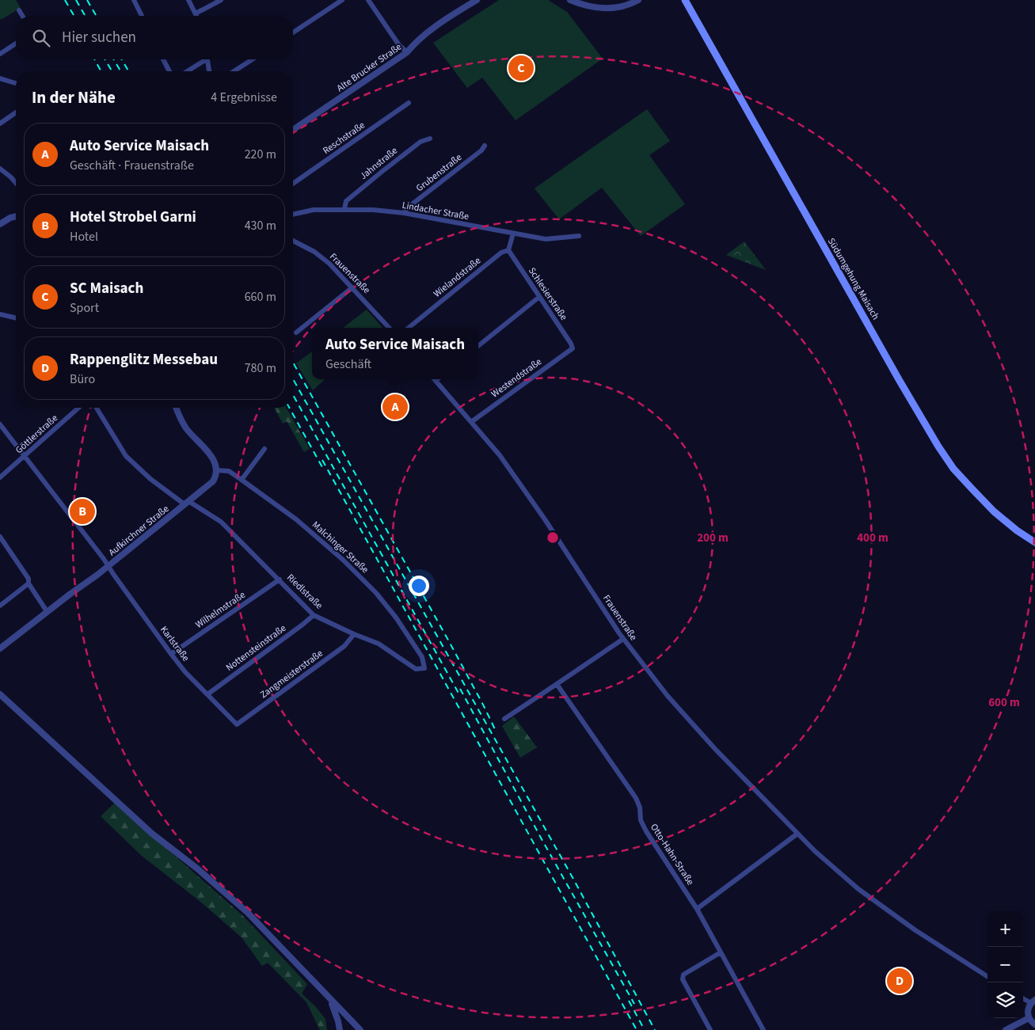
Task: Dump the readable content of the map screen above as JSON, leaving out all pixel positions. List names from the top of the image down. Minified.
{"streets":{"main road":["Südumgehung Maisach"],"street":["Alte Brucker Straße","Reschstraße","Jahnstraße","Grubenstraße","Lindacher Straße","Frauenstraße","Wielandstraße","Schlesierstraße","Westendstraße","Göttlerstraße","Aufkirchner Straße","Malchinger Straße","Riedlstraße","Wilhelmstraße","Karlstraße","Nottensteinstraße","Zangmeisterstraße","Otto-Hahn-Straße"]},"crossings":[["Jahnstraße","Lindacher Straße"],["Grubenstraße","Lindacher Straße"],["Frauenstraße","Westendstraße"],["Wielandstraße","Schlesierstraße"],["Schlesierstraße","Westendstraße"],["Göttlerstraße","Karlstraße"],["Aufkirchner Straße","Malchinger Straße"],["Aufkirchner Straße","Riedlstraße"],["Aufkirchner Straße","Karlstraße"],["Malchinger Straße","Riedlstraße"],["Riedlstraße","Wilhelmstraße"],["Riedlstraße","Nottensteinstraße"],["Riedlstraße","Zangmeisterstraße"],["Wilhelmstraße","Karlstraße"],["Karlstraße","Nottensteinstraße"],["Karlstraße","Zangmeisterstraße"]],"page":{"search":"Hier suchen","pins":["C","A","B","D"],"heading":["In der Nähe","4 Ergebnisse"],"list":[{"mark":"A","name":"Auto Service Maisach","note":"Geschäft · Frauenstraße","value":"220 m"},{"mark":"B","name":"Hotel Strobel Garni","note":"Hotel","value":"430 m"},{"mark":"C","name":"SC Maisach","note":"Sport","value":"660 m"},{"mark":"D","name":"Rappenglitz Messebau","note":"Büro","value":"780 m"}],"popup":["Auto Service Maisach","Geschäft"],"map_buttons":["+","−"]},"rings":["200 m","400 m","600 m"]}
